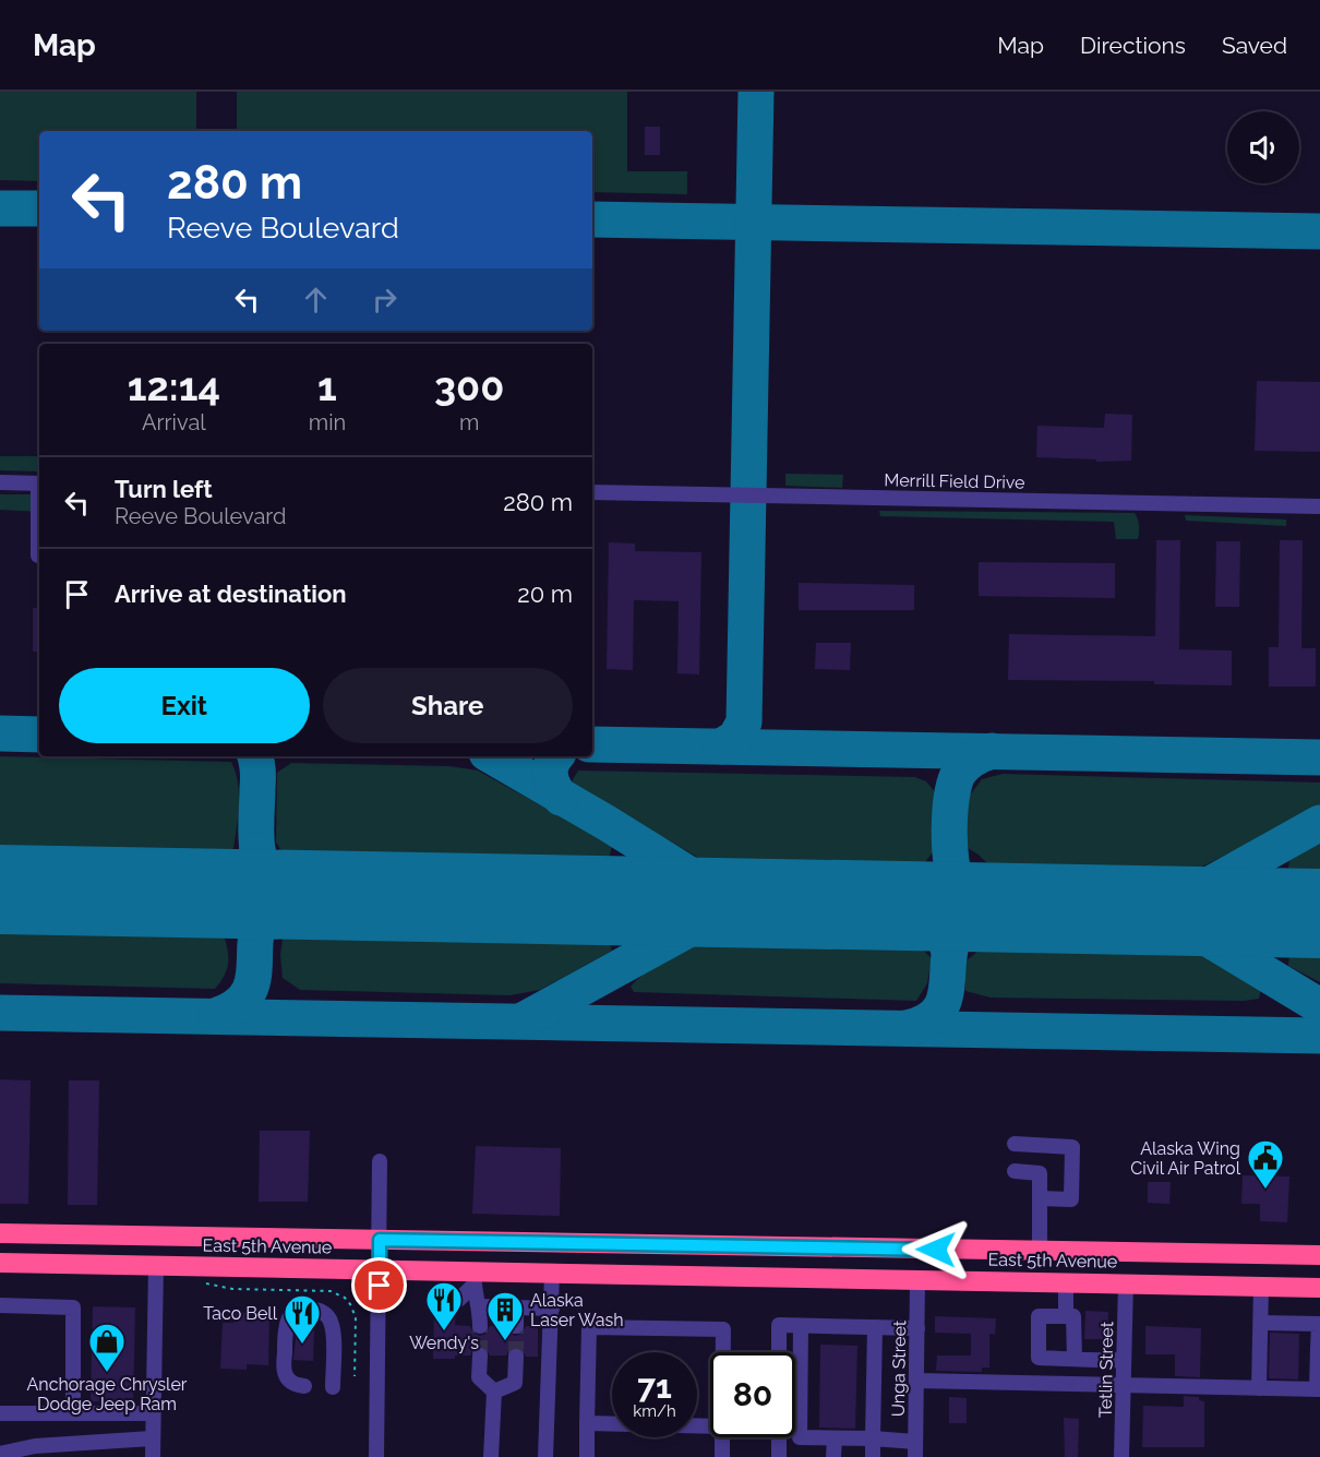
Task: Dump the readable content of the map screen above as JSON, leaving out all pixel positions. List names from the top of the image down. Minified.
{"streets":{"highway":["East 5th Avenue"],"street":["Merrill Field Drive","Unga Street","Tetlin Street"]},"crossings":[["East 5th Avenue","Unga Street"],["East 5th Avenue","Tetlin Street"]],"places":{"public building":["Alaska Wing Civil Air Patrol"],"restaurant":["Wendy's","Taco Bell"],"building":["Alaska Laser Wash"],"shop":["Anchorage Chrysler Dodge Jeep Ram"]},"page":{"header":"Map","nav":["Map","Directions","Saved"],"turn":["280 m","Reeve Boulevard"],"eta":["12:14","Arrival","1","min","300","m"],"list":[{"name":"Turn left","note":"Reeve Boulevard","value":"280 m"},{"name":"Arrive at destination","value":"20 m"}],"buttons":["Exit","Share"],"speed":"71 km/h","limit":"80"}}
